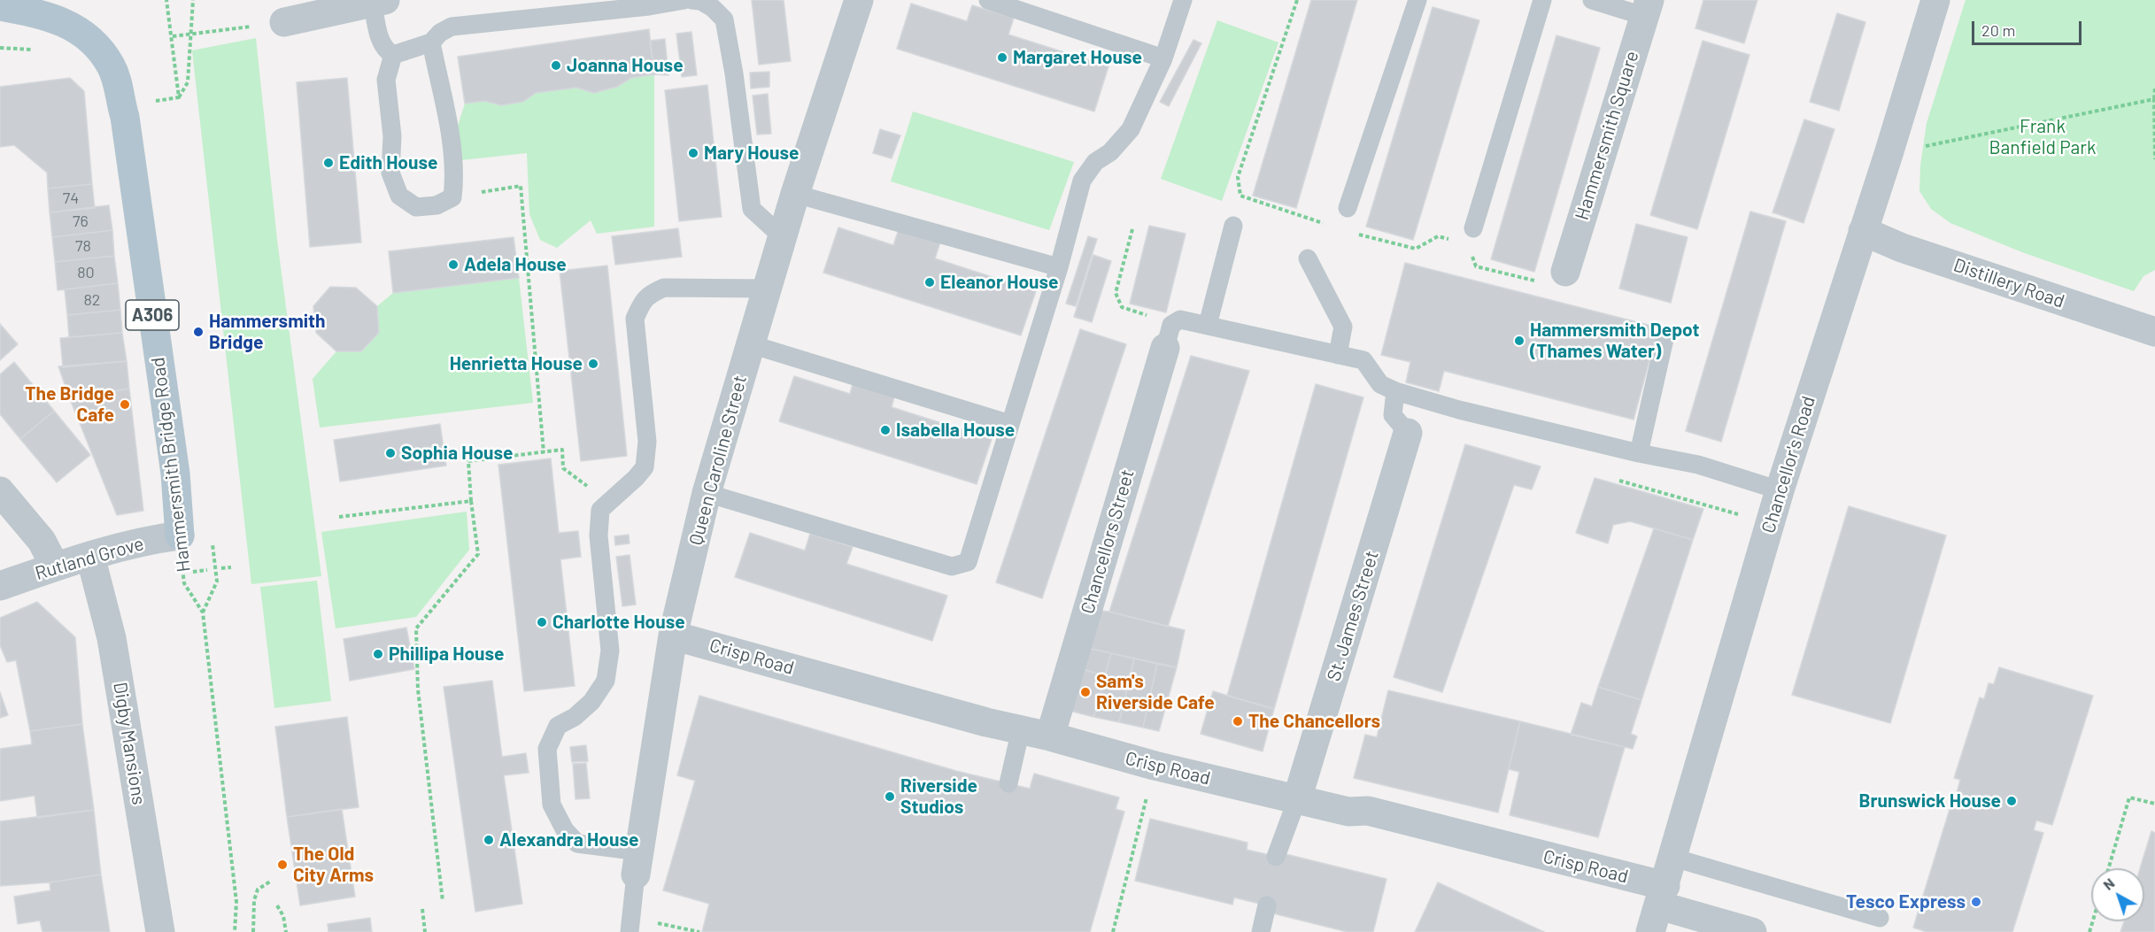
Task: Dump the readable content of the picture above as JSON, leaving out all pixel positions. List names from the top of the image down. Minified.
{"streets":{"main road":["A306","Hammersmith Bridge Road"],"street":["Hammersmith Square","Distillery Road","Queen Caroline Street","Chancellor's Road","Chancellors Street","Rutland Grove","St. James Street","Crisp Road","Digby Mansions"]},"crossings":[["Distillery Road","Chancellor's Road"],["Queen Caroline Street","Crisp Road"],["Hammersmith Bridge Road","Rutland Grove"],["Chancellor's Road","Crisp Road"],["Chancellors Street","Crisp Road"],["Rutland Grove","Digby Mansions"],["St. James Street","Crisp Road"]],"parks":["Frank Banfield Park"],"places":["Margaret House","Joanna House","Mary House","Edith House","Adela House","Eleanor House","Hammersmith Bridge","Hammersmith Depot (Thames Water)","Henrietta House","The Bridge Cafe","Isabella House","Sophia House","Charlotte House","Phillipa House","Sam's Riverside Cafe","The Chancellors","Riverside Studios","Brunswick House","Alexandra House","The Old City Arms","Tesco Express"],"house_numbers":["74","76","78","80","82"],"scale_bar":"20 m","north":"top left"}
